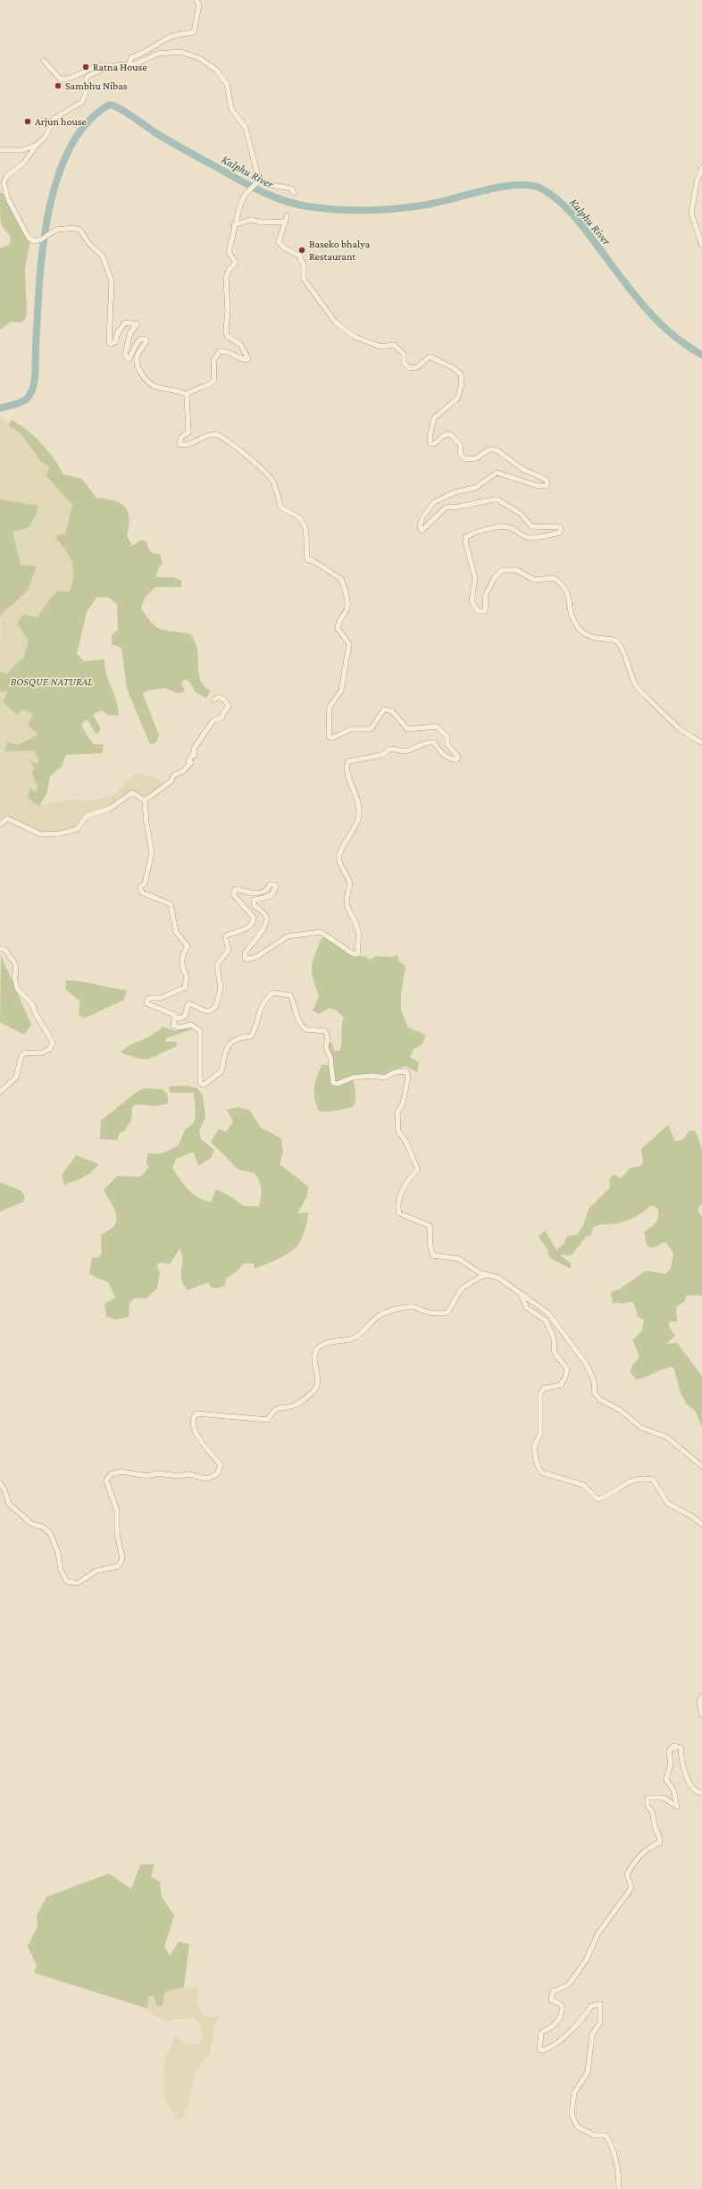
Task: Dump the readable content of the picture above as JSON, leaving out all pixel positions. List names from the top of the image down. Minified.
{"water":["Kalphu River"],"parks":["BOSQUE NATURAL"],"places":["Ratna House","Sambhu Nibas","Arjun house","Baseko bhalya Restaurant"]}
